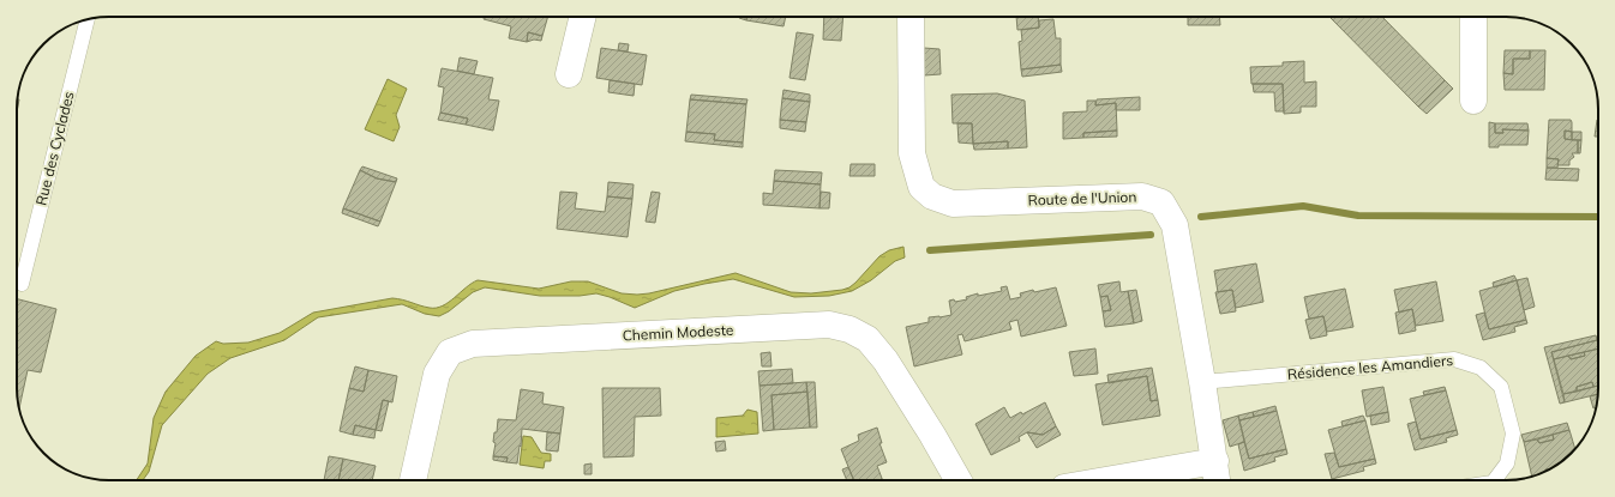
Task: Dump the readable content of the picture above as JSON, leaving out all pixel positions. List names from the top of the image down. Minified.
{"streets":{"street":["Route de l'Union","Chemin Modeste"],"lane":["Rue des Cyclades","Résidence les Amandiers"]},"crossings":[["Route de l'Union","Résidence les Amandiers"]]}
